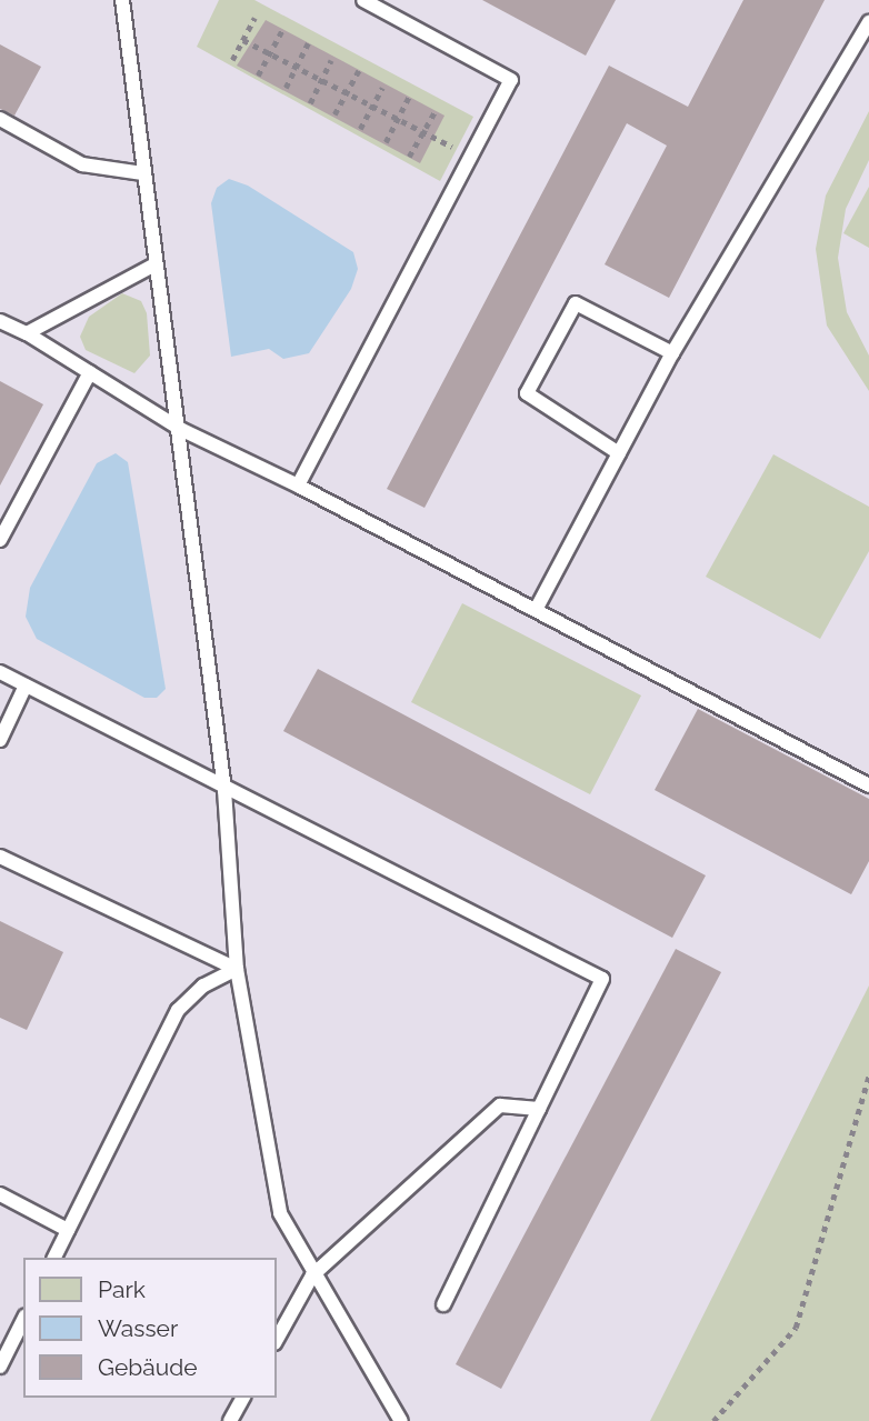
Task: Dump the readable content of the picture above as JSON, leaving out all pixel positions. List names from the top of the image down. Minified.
{"legend":["Park","Wasser","Gebäude"]}
